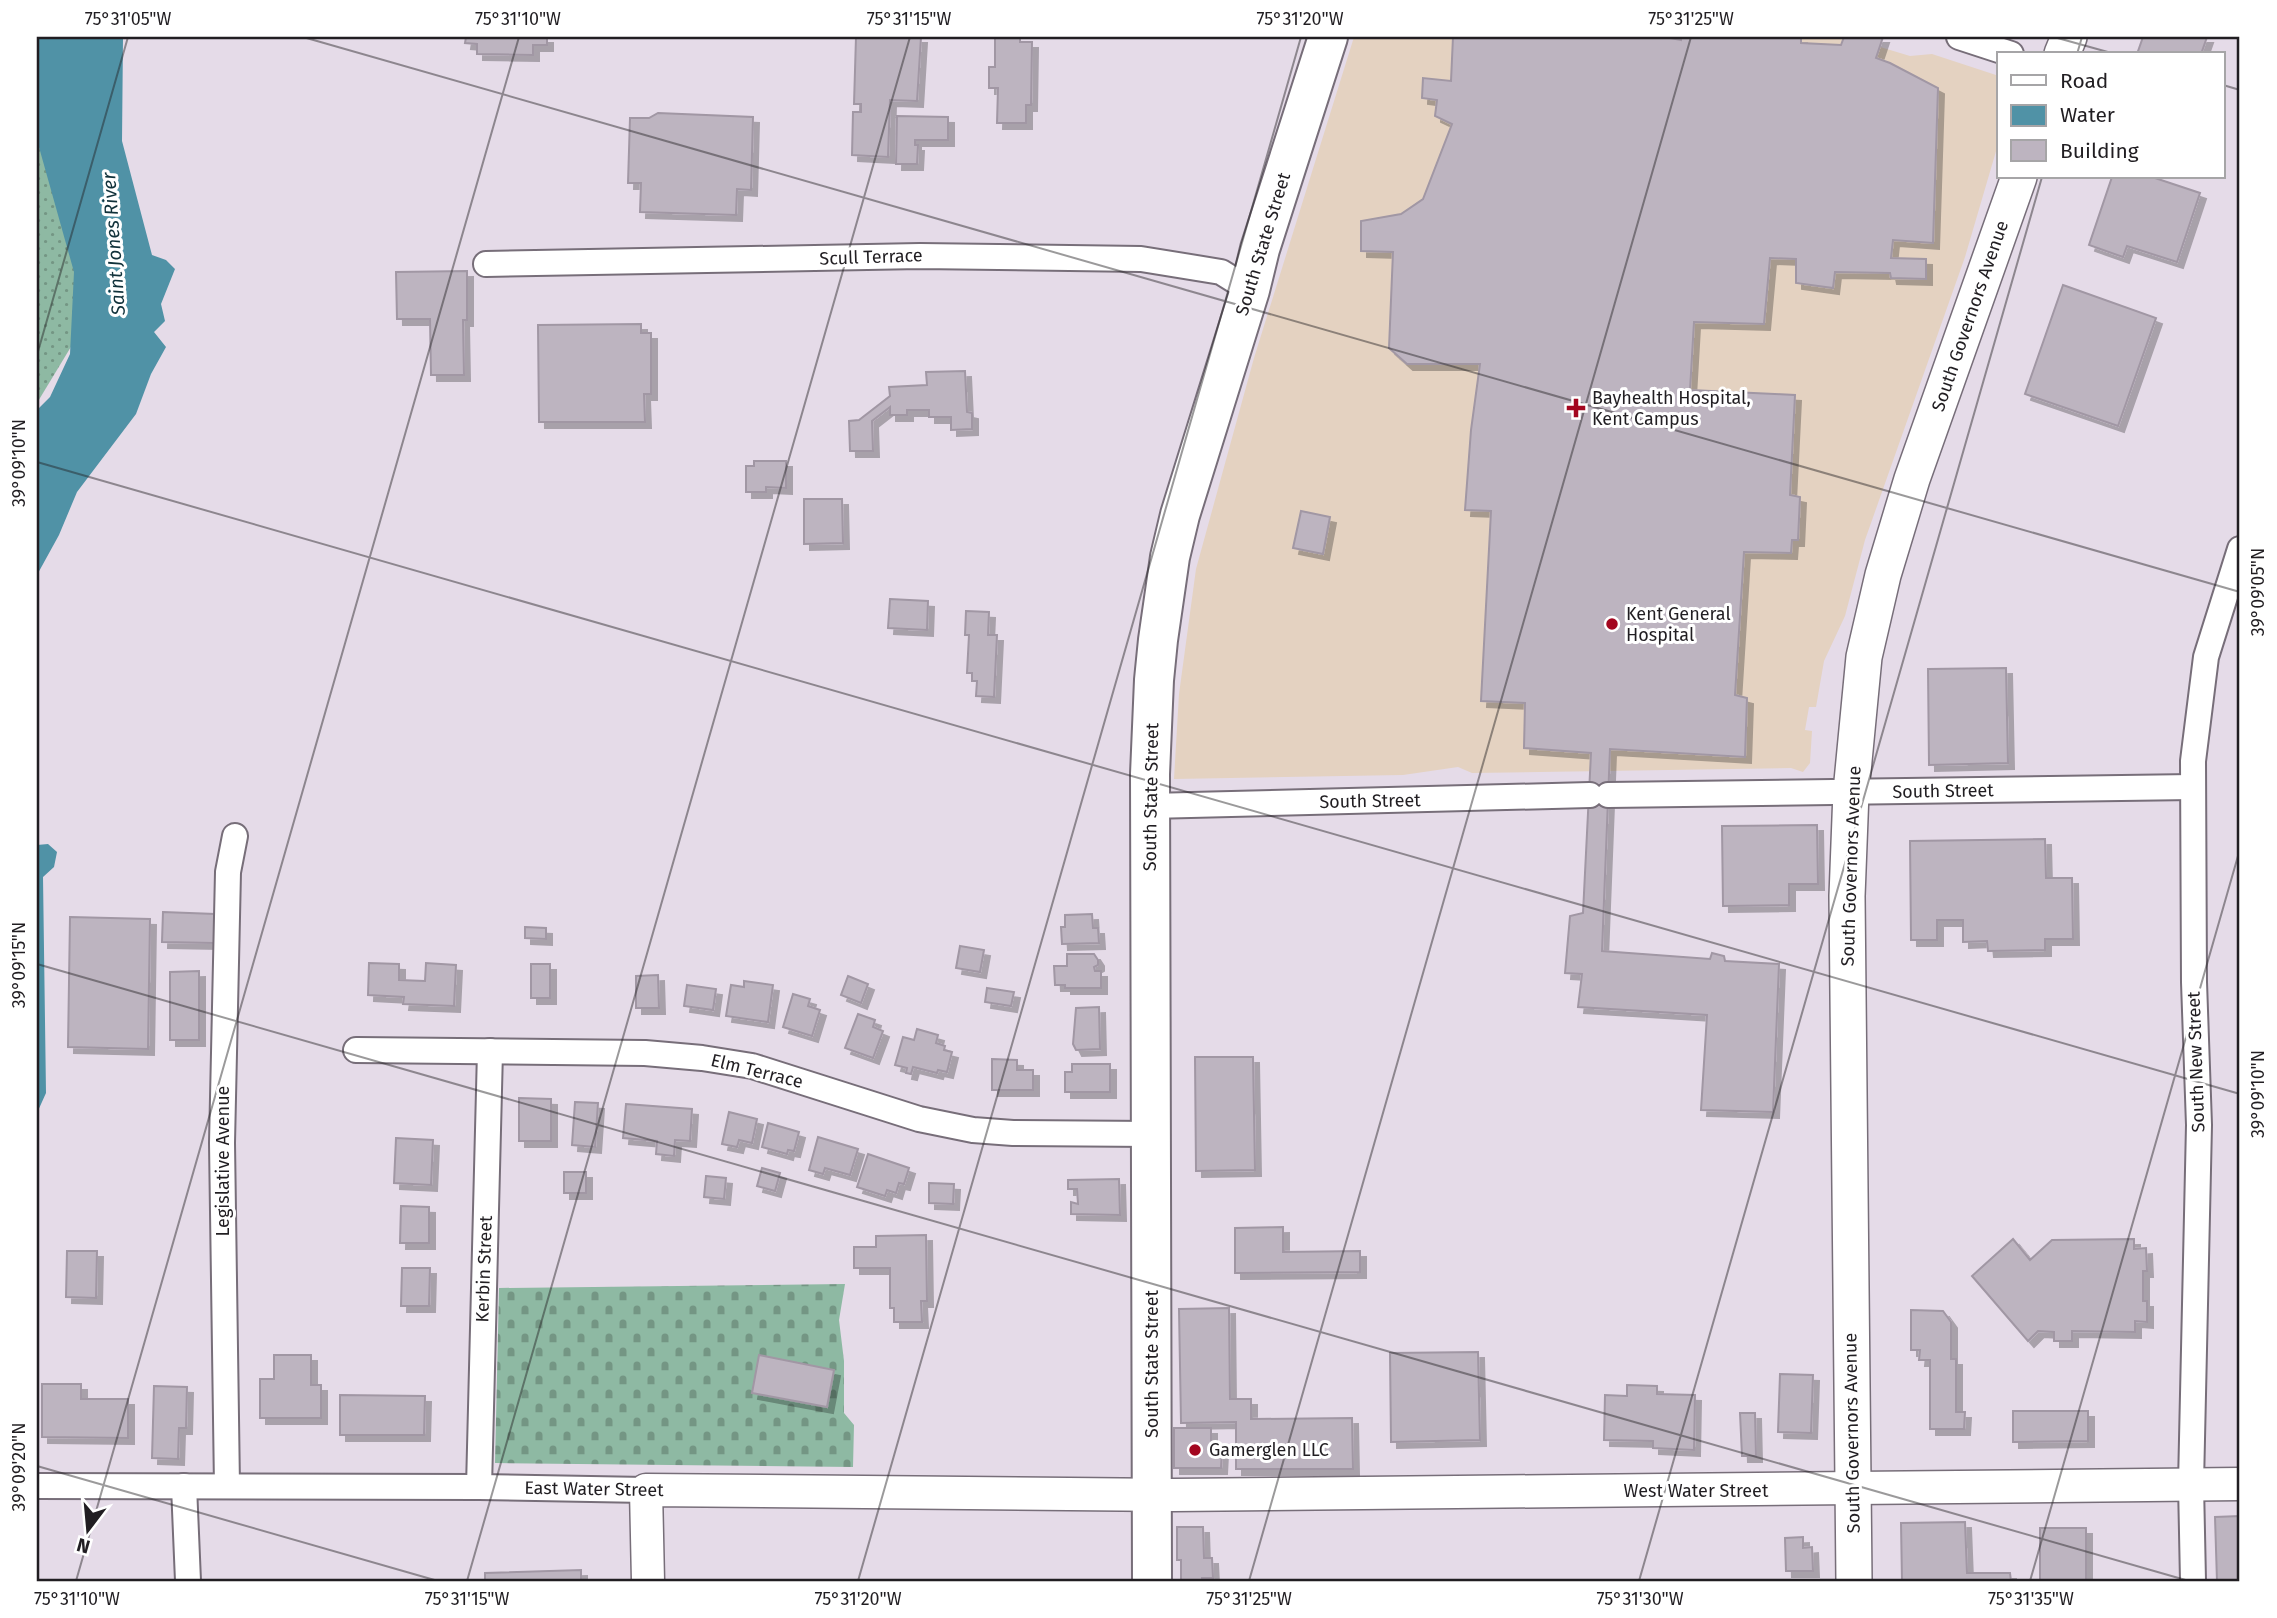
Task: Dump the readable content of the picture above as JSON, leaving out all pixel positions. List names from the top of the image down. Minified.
{"streets":{"main road":["South State Street","South Governors Avenue"],"street":["Scull Terrace","South Street","South New Street","Elm Terrace","Legislative Avenue","Kerbin Street","East Water Street","West Water Street"]},"crossings":[["South State Street","Scull Terrace"],["South State Street","South Street"],["South State Street","Elm Terrace"],["South State Street","East Water Street"],["South State Street","West Water Street"],["South Governors Avenue","South Street"],["South Governors Avenue","West Water Street"],["South Street","South New Street"],["South New Street","West Water Street"],["Elm Terrace","Kerbin Street"],["Legislative Avenue","East Water Street"],["Kerbin Street","East Water Street"],["East Water Street","West Water Street"]],"water":["Saint Jones River"],"places":{"health":["Bayhealth Hospital, Kent Campus"],"other":["Kent General Hospital","Gamerglen LLC"]},"legend":["Road","Water","Building"],"north":"bottom","coordinates":["75°31'05\"W","75°31'10\"W","75°31'15\"W","75°31'20\"W","75°31'25\"W","39°09'10\"N","39°09'05\"N","39°09'15\"N","39°09'20\"N","75°31'30\"W","75°31'35\"W"]}
